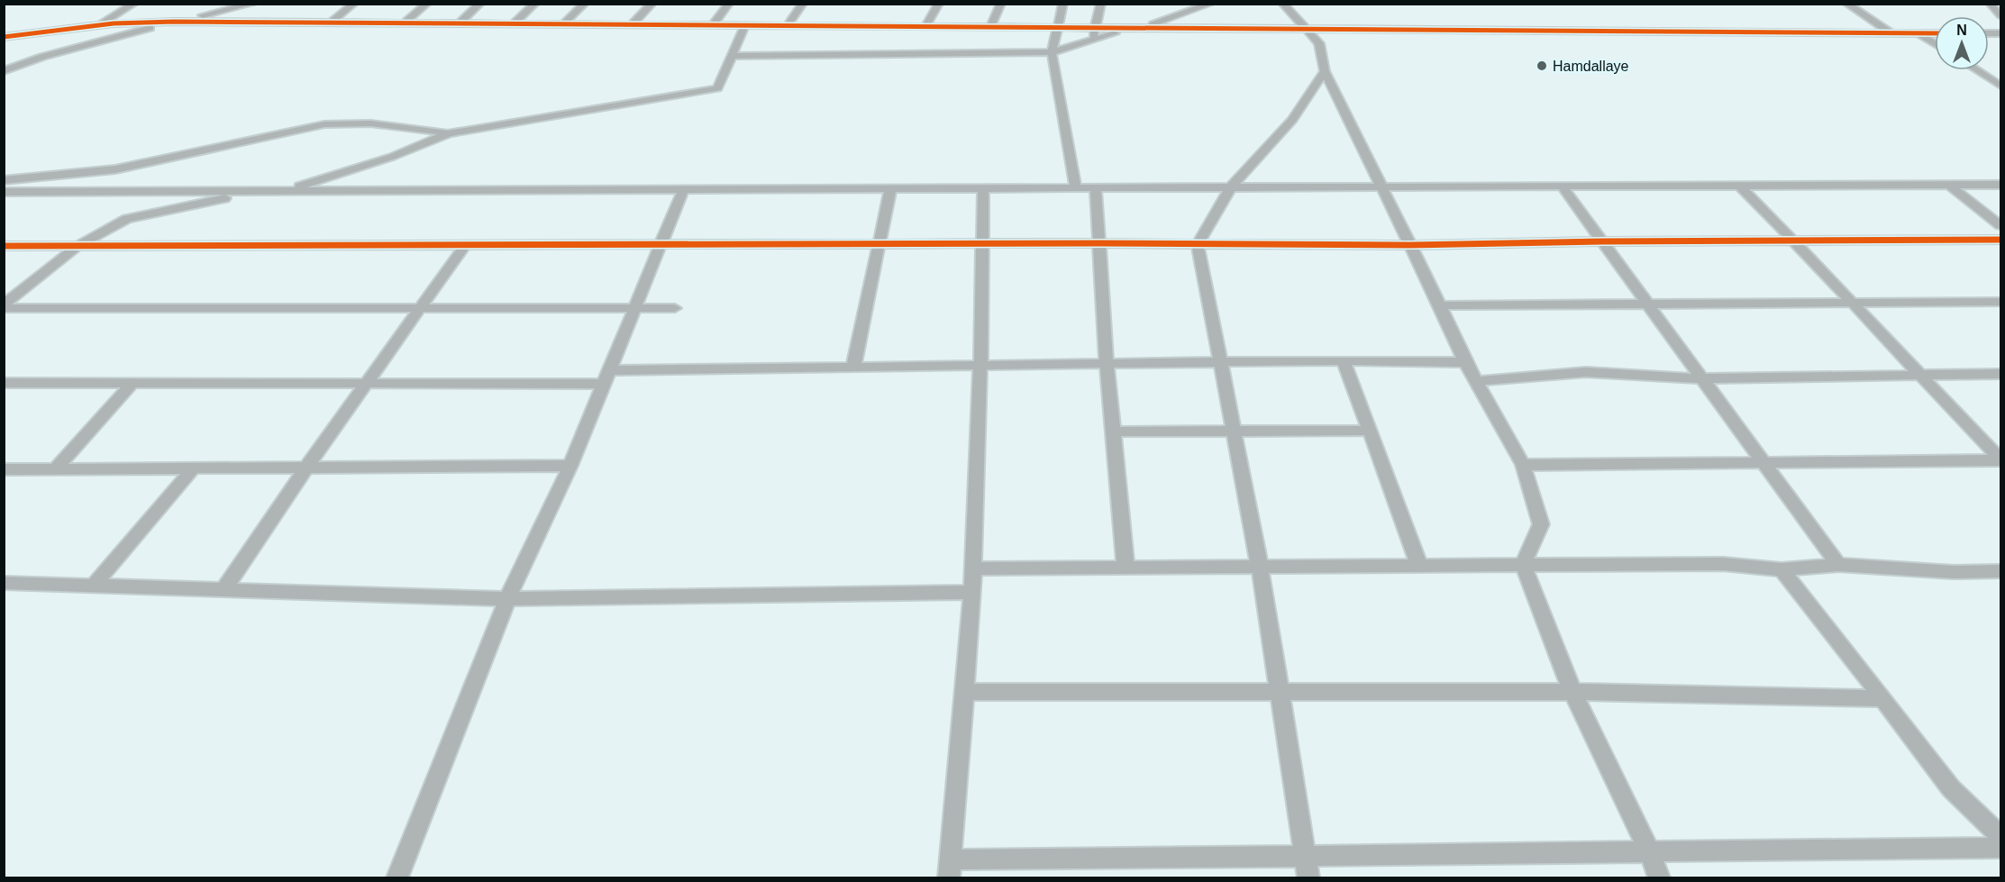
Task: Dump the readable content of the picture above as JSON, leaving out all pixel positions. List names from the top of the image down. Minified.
{"places":["Hamdallaye"],"north":"top"}
